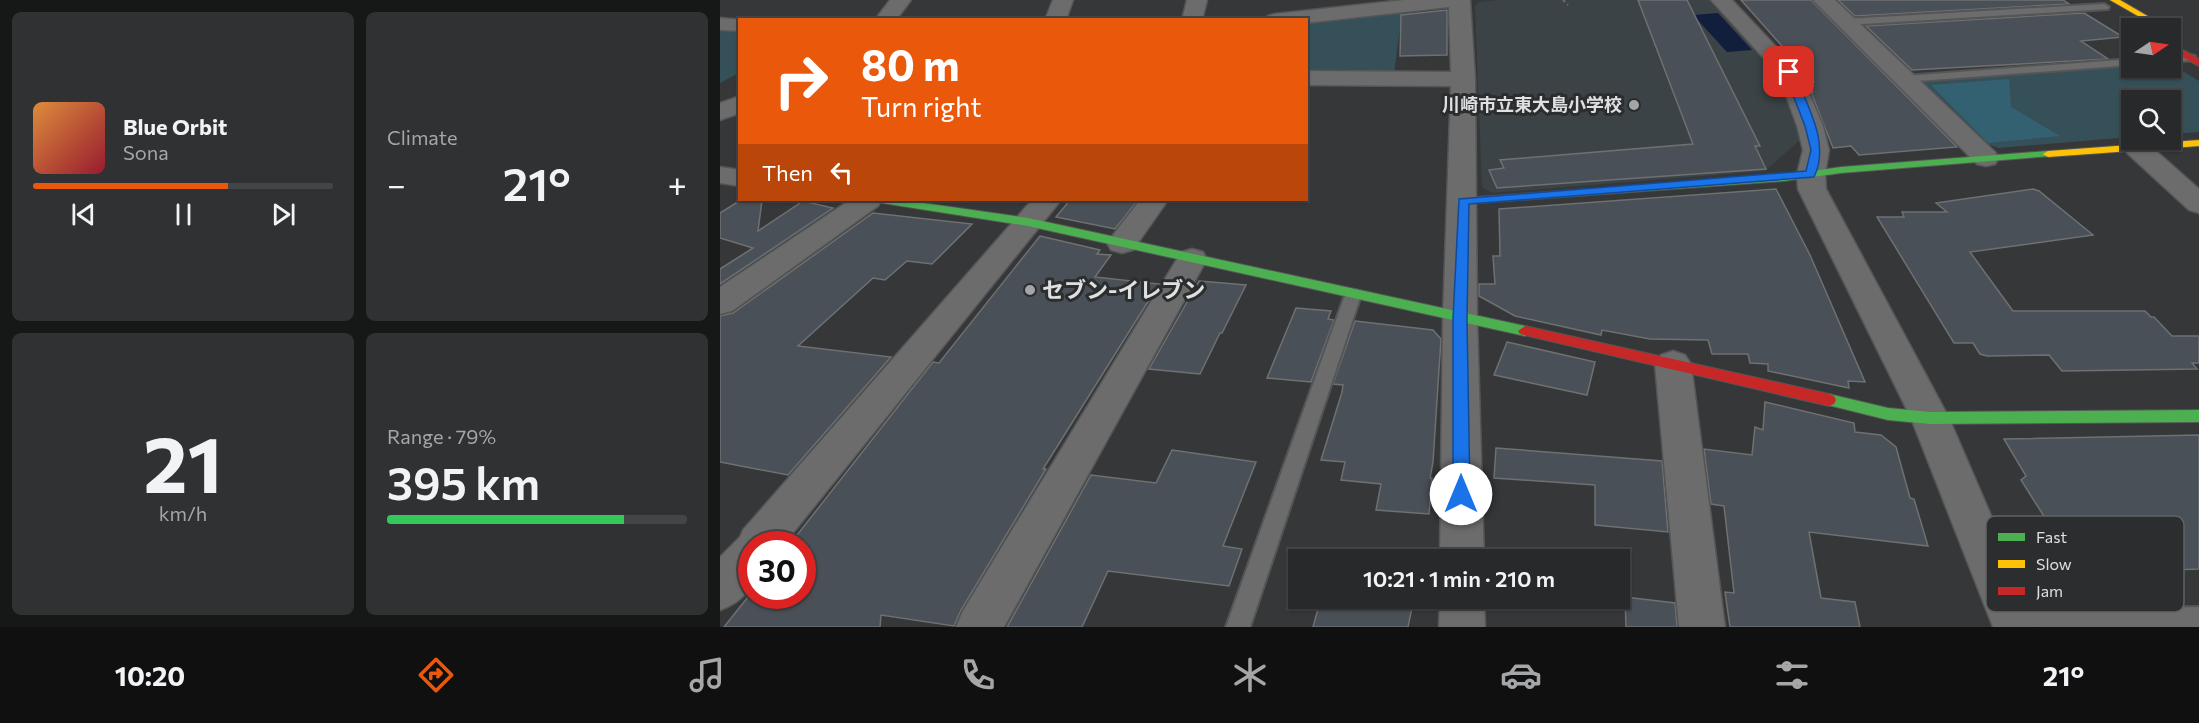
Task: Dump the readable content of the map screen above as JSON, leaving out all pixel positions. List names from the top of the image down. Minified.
{"places":["川崎市立東大島小学校","セブン-イレブン"],"legend":["Fast","Slow","Jam"],"north":"right","page":{"tile":["Climate",["21","km/h"],["Range · 79%","395 km"]],"turn":["80 m","Turn right"],"song":["Blue Orbit","Sona"],"then":"Then","heat":["−","21°","+"],"limit":"30","trip":"10:21 · 1 min · 210 m","tabs":["10:20","21°"]}}
